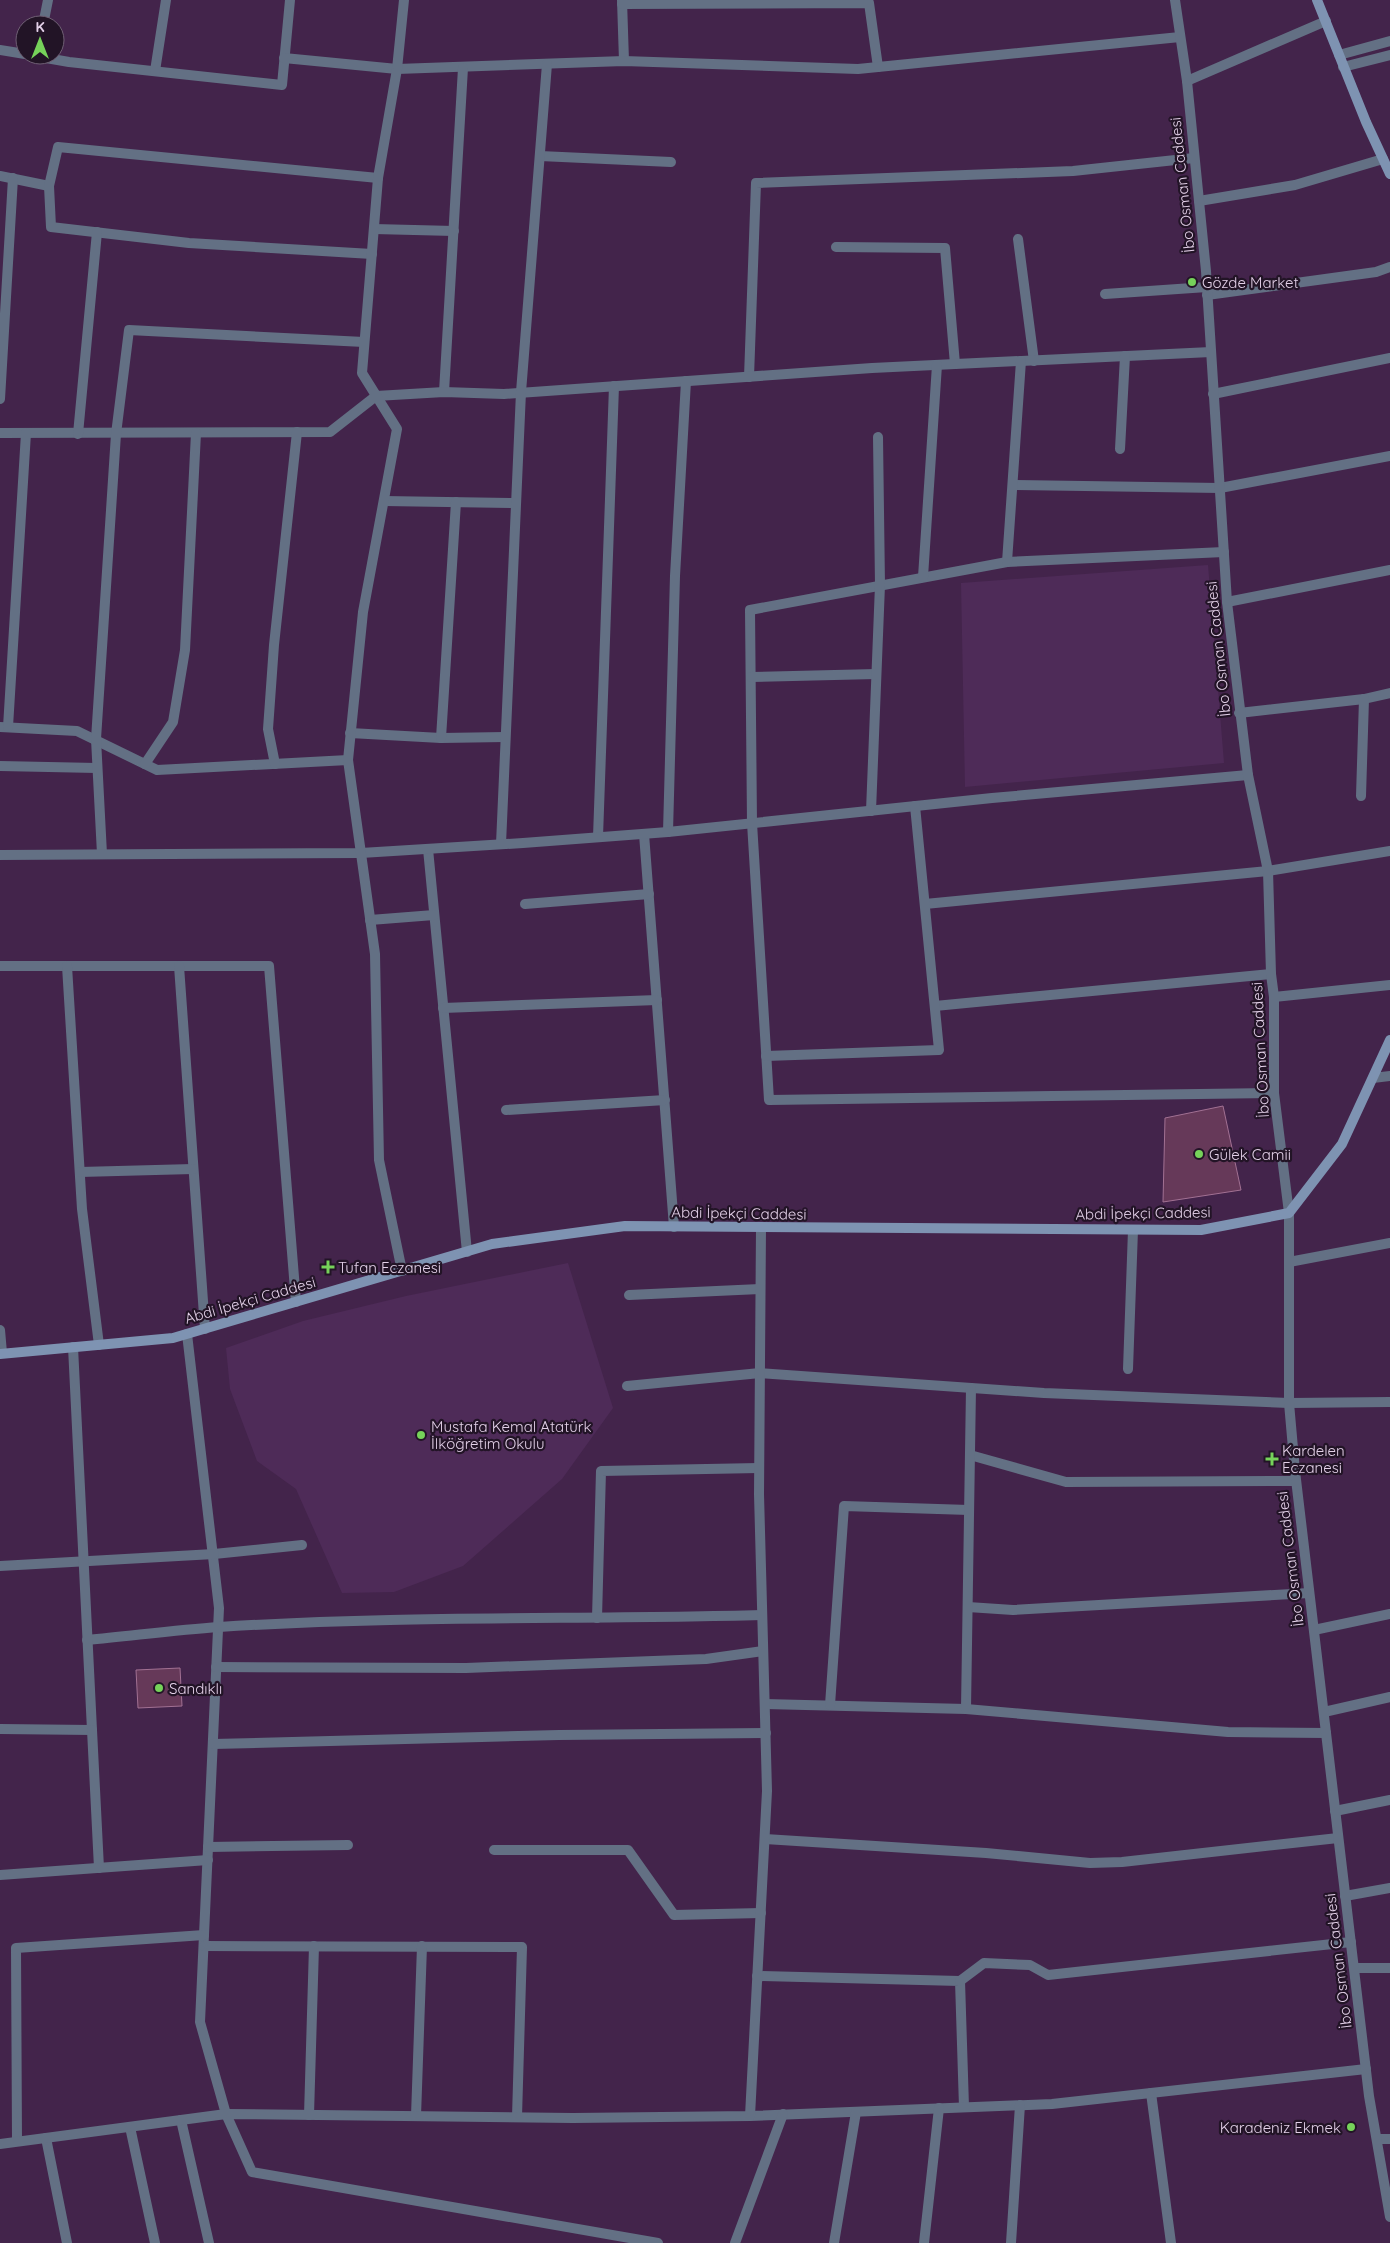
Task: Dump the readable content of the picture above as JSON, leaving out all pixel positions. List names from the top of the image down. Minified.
{"streets":{"main road":["Abdi İpekçi Caddesi"],"street":["İbo Osman Caddesi"]},"crossings":[["İbo Osman Caddesi","Abdi İpekçi Caddesi"]],"places":{"other":["Gözde Market","Gülek Camii","Mustafa Kemal Atatürk İlköğretim Okulu","Sandıklı","Karadeniz Ekmek"],"health":["Tufan Eczanesi","Kardelen Eczanesi"]},"north":"top"}
